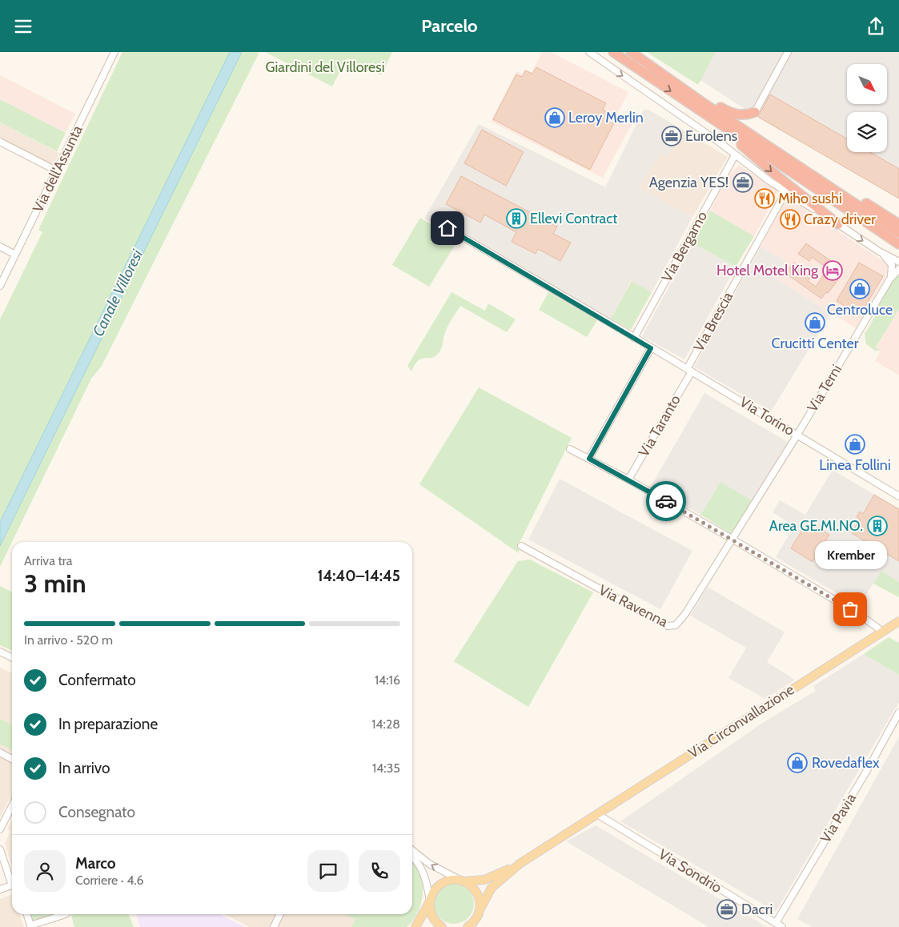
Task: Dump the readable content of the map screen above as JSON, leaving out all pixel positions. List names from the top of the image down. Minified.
{"streets":{"main road":["Via Circonvallazione"],"street":["Via dell'Assunta","Via Bergamo","Via Brescia","Via Terni","Via Torino","Via Taranto","Via Ravenna","Via Pavia","Via Sondrio"]},"crossings":[["Via Bergamo","Via Torino"],["Via Brescia","Via Torino"],["Via Brescia","Via Taranto"],["Via Terni","Via Torino"],["Via Terni","Via Ravenna"],["Via Torino","Via Taranto"],["Via Circonvallazione","Via Sondrio"],["Via Pavia","Via Sondrio"]],"water":["Canale Villoresi"],"parks":["Giardini del Villoresi"],"places":{"shop":["Leroy Merlin","Centroluce","Crucitti Center","Linea Follini","Rovedaflex"],"office":["Eurolens","Agenzia YES!","Dacri"],"restaurant":["Miho sushi","Crazy driver"],"building":["Ellevi Contract","Area GE.MI.NO."],"hotel":["Hotel Motel King"],"other":["Krember"]},"north":"bottom right","page":{"header":"Parcelo","bubble":"Krember","heading":["3 min","Arriva tra","14:40–14:45"],"panel":["Marco","Corriere · 4.6"],"bar":"In arrivo · 520 m","list":[["Confermato","14:16"],["In preparazione","14:28"],["In arrivo","14:35"],"Consegnato"]}}
